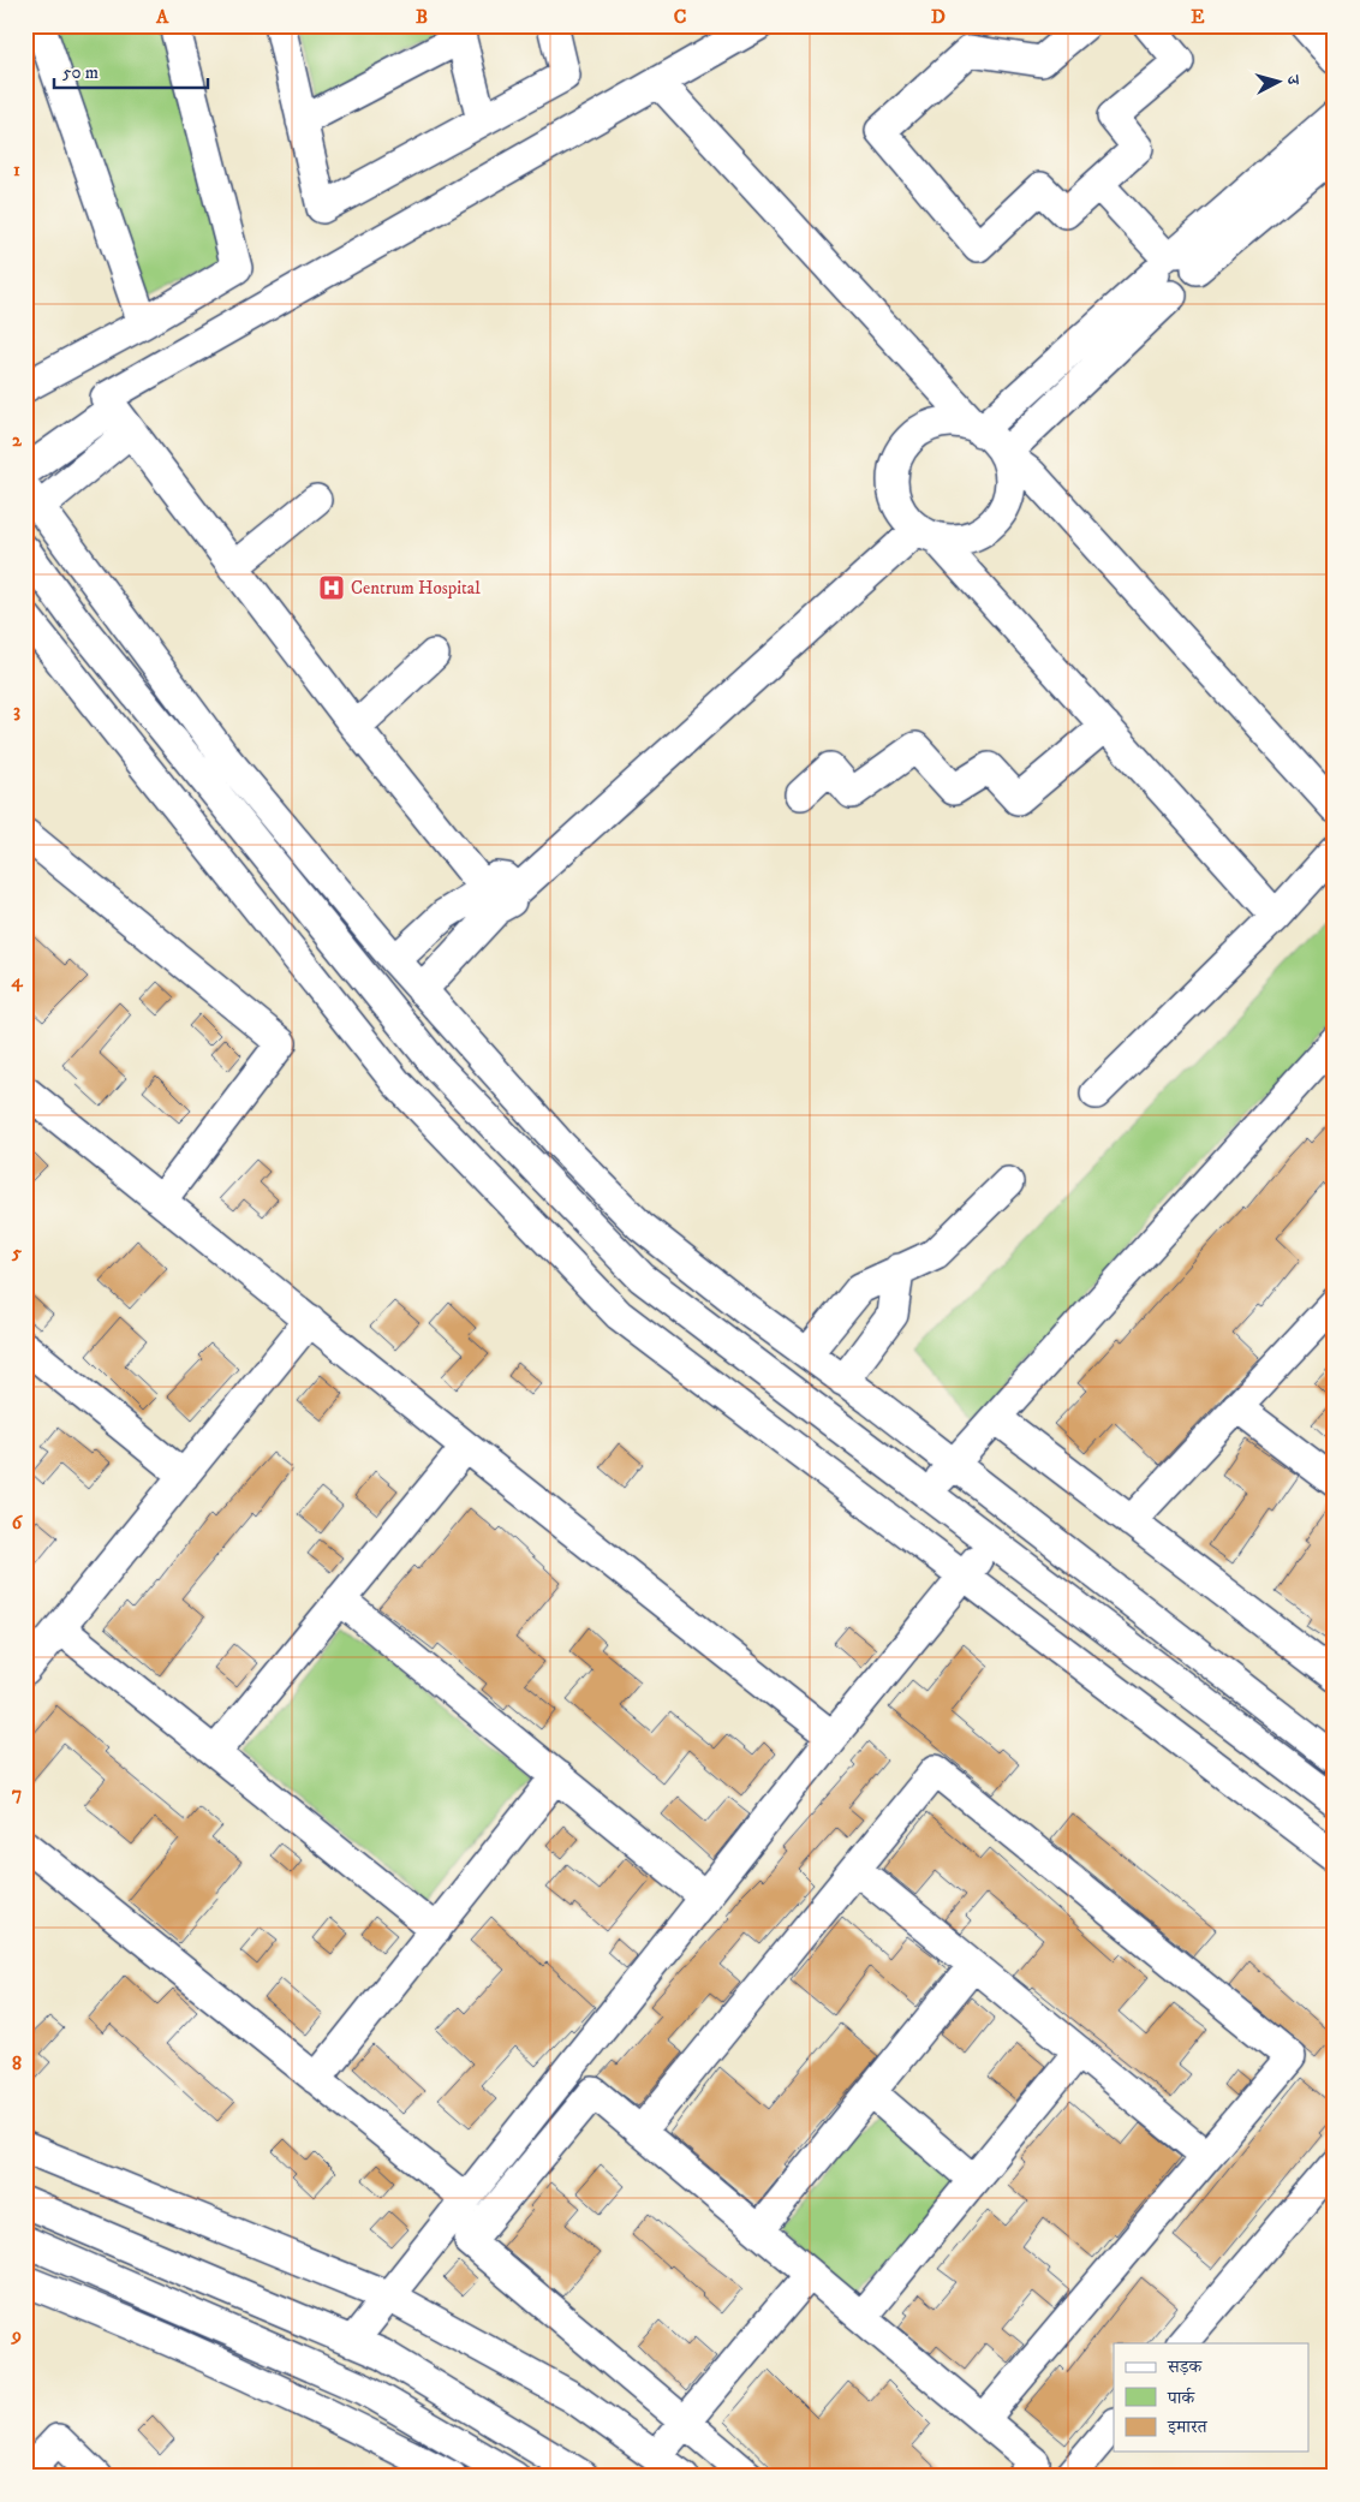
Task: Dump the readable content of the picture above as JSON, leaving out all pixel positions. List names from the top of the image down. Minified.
{"places":{"hospital":["Centrum Hospital"]},"legend":["सड़क","पार्क","इमारत"],"scale_bar":"50 m","north":"right","grid":{"columns":["A","B","C","D","E"],"rows":["1","2","3","4","5","6","7","8","9"]}}
